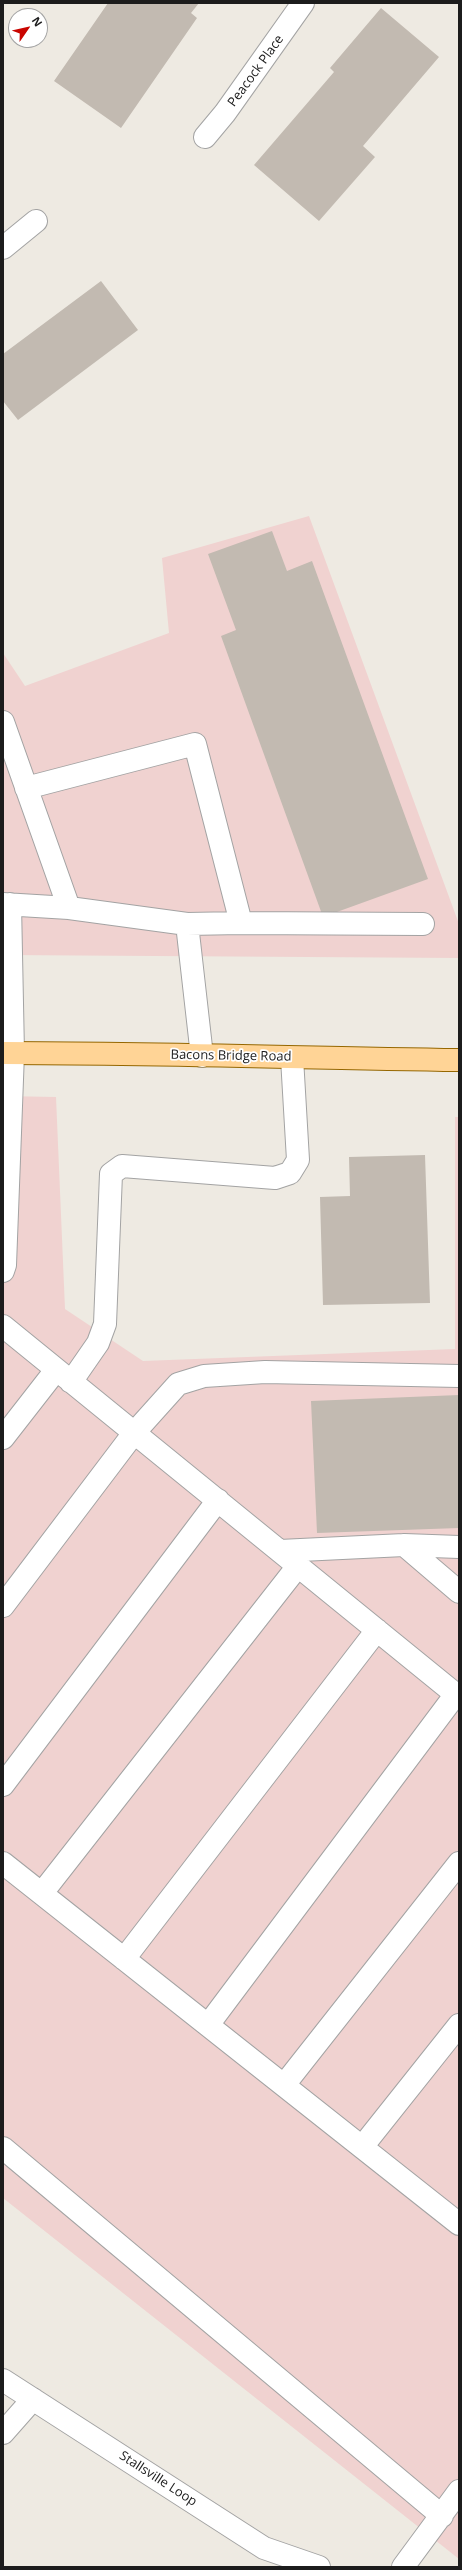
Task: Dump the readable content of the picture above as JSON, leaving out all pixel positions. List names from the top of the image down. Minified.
{"streets":{"main road":["Bacons Bridge Road"],"street":["Peacock Place","Stallsville Loop"]},"north":"top right"}
